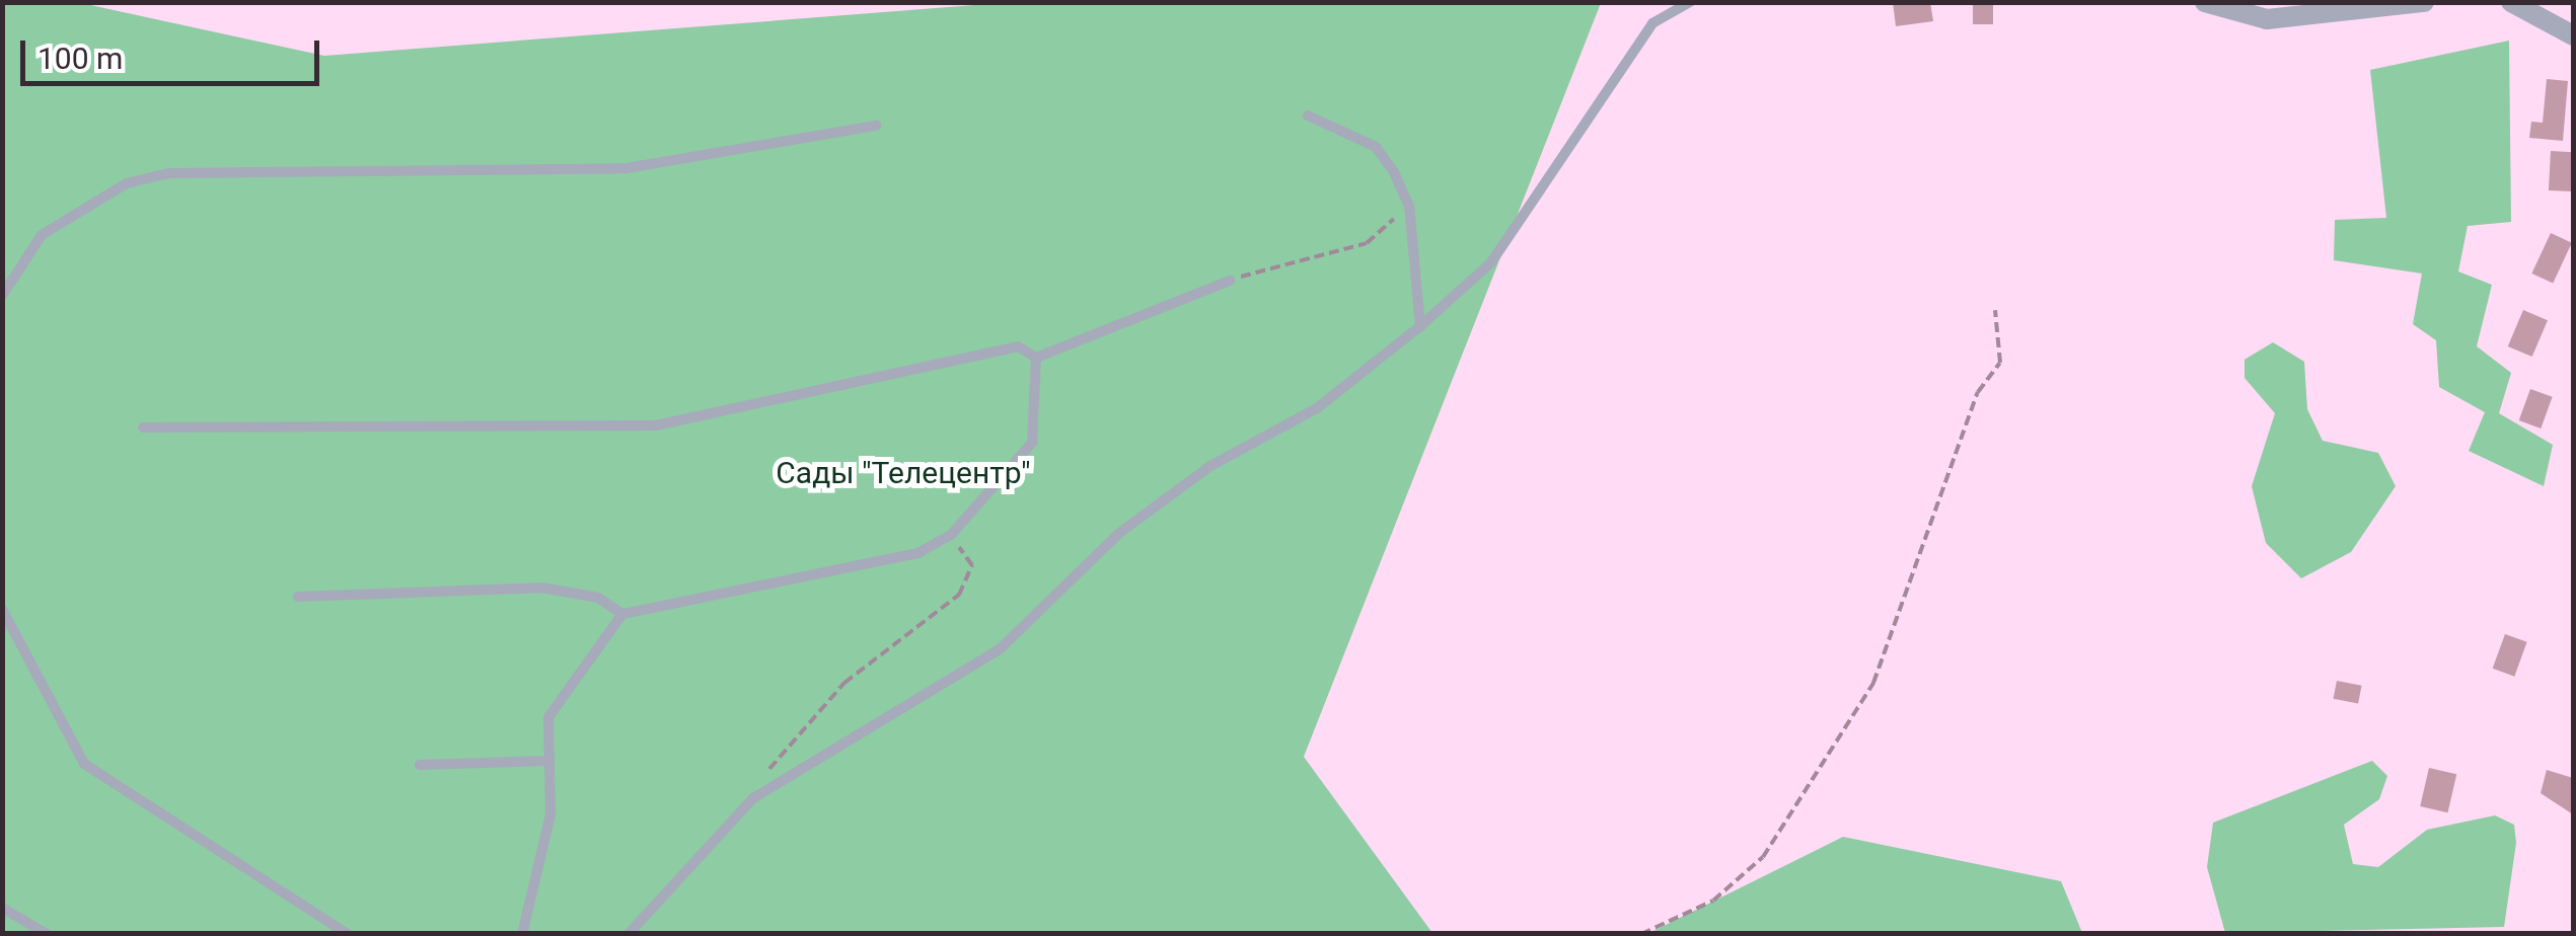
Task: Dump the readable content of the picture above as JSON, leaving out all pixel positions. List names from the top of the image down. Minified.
{"parks":["Сады \"Телецентр\""],"scale_bar":"100 m"}
